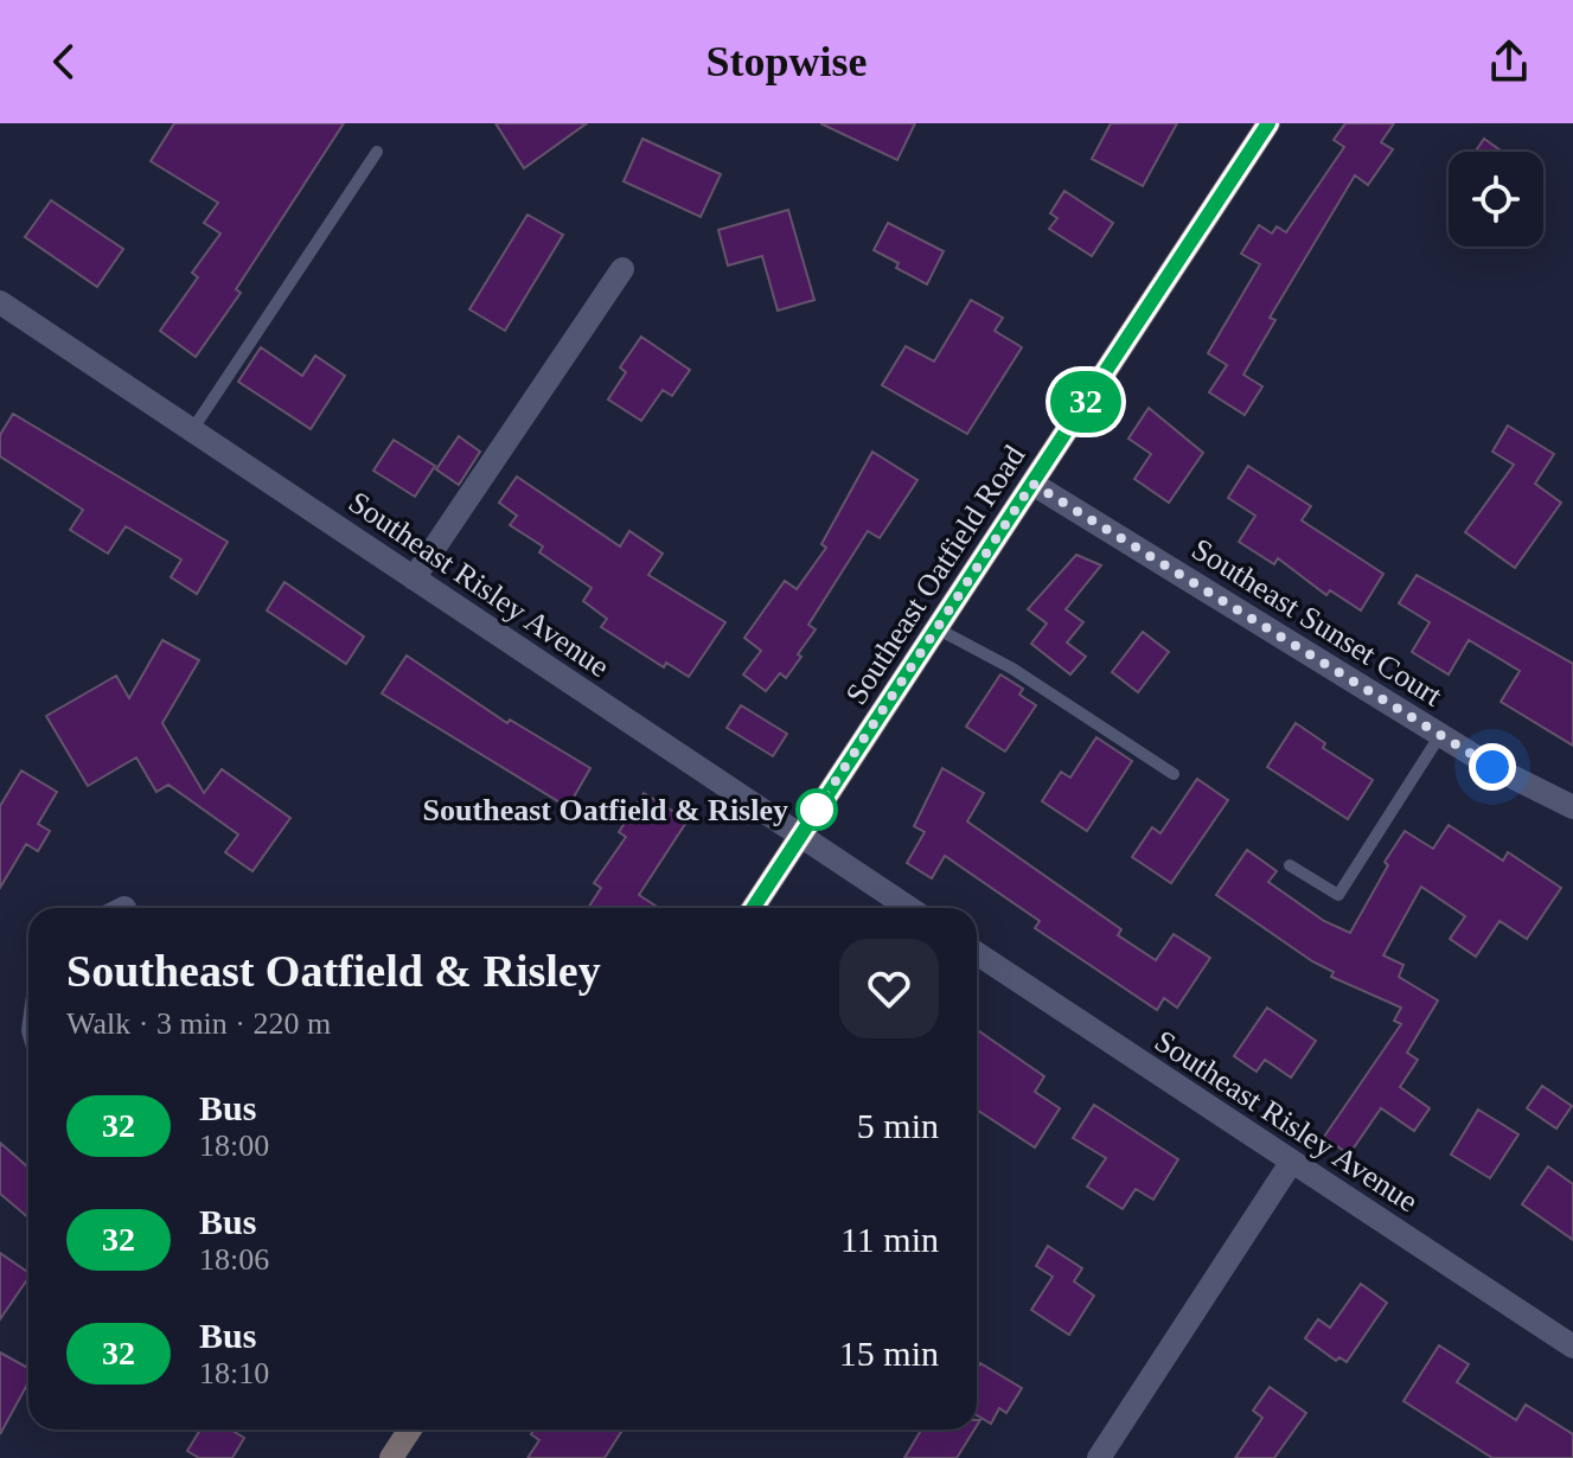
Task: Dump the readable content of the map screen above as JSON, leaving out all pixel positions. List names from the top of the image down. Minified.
{"streets":{"main road":["Southeast Oatfield Road"],"street":["Southeast Risley Avenue","Southeast Sunset Court"]},"crossings":[["Southeast Oatfield Road","Southeast Risley Avenue"],["Southeast Oatfield Road","Southeast Sunset Court"]],"places":["Southeast Oatfield & Risley"],"lines":["bus line 32"],"page":{"header":"Stopwise","on_map":"32","heading":["Southeast Oatfield & Risley","Walk · 3 min · 220 m"],"list":[{"mark":"32","name":"Bus","note":"18:00","value":"5 min"},{"mark":"32","name":"Bus","note":"18:06","value":"11 min"},{"mark":"32","name":"Bus","note":"18:10","value":"15 min"}]}}
